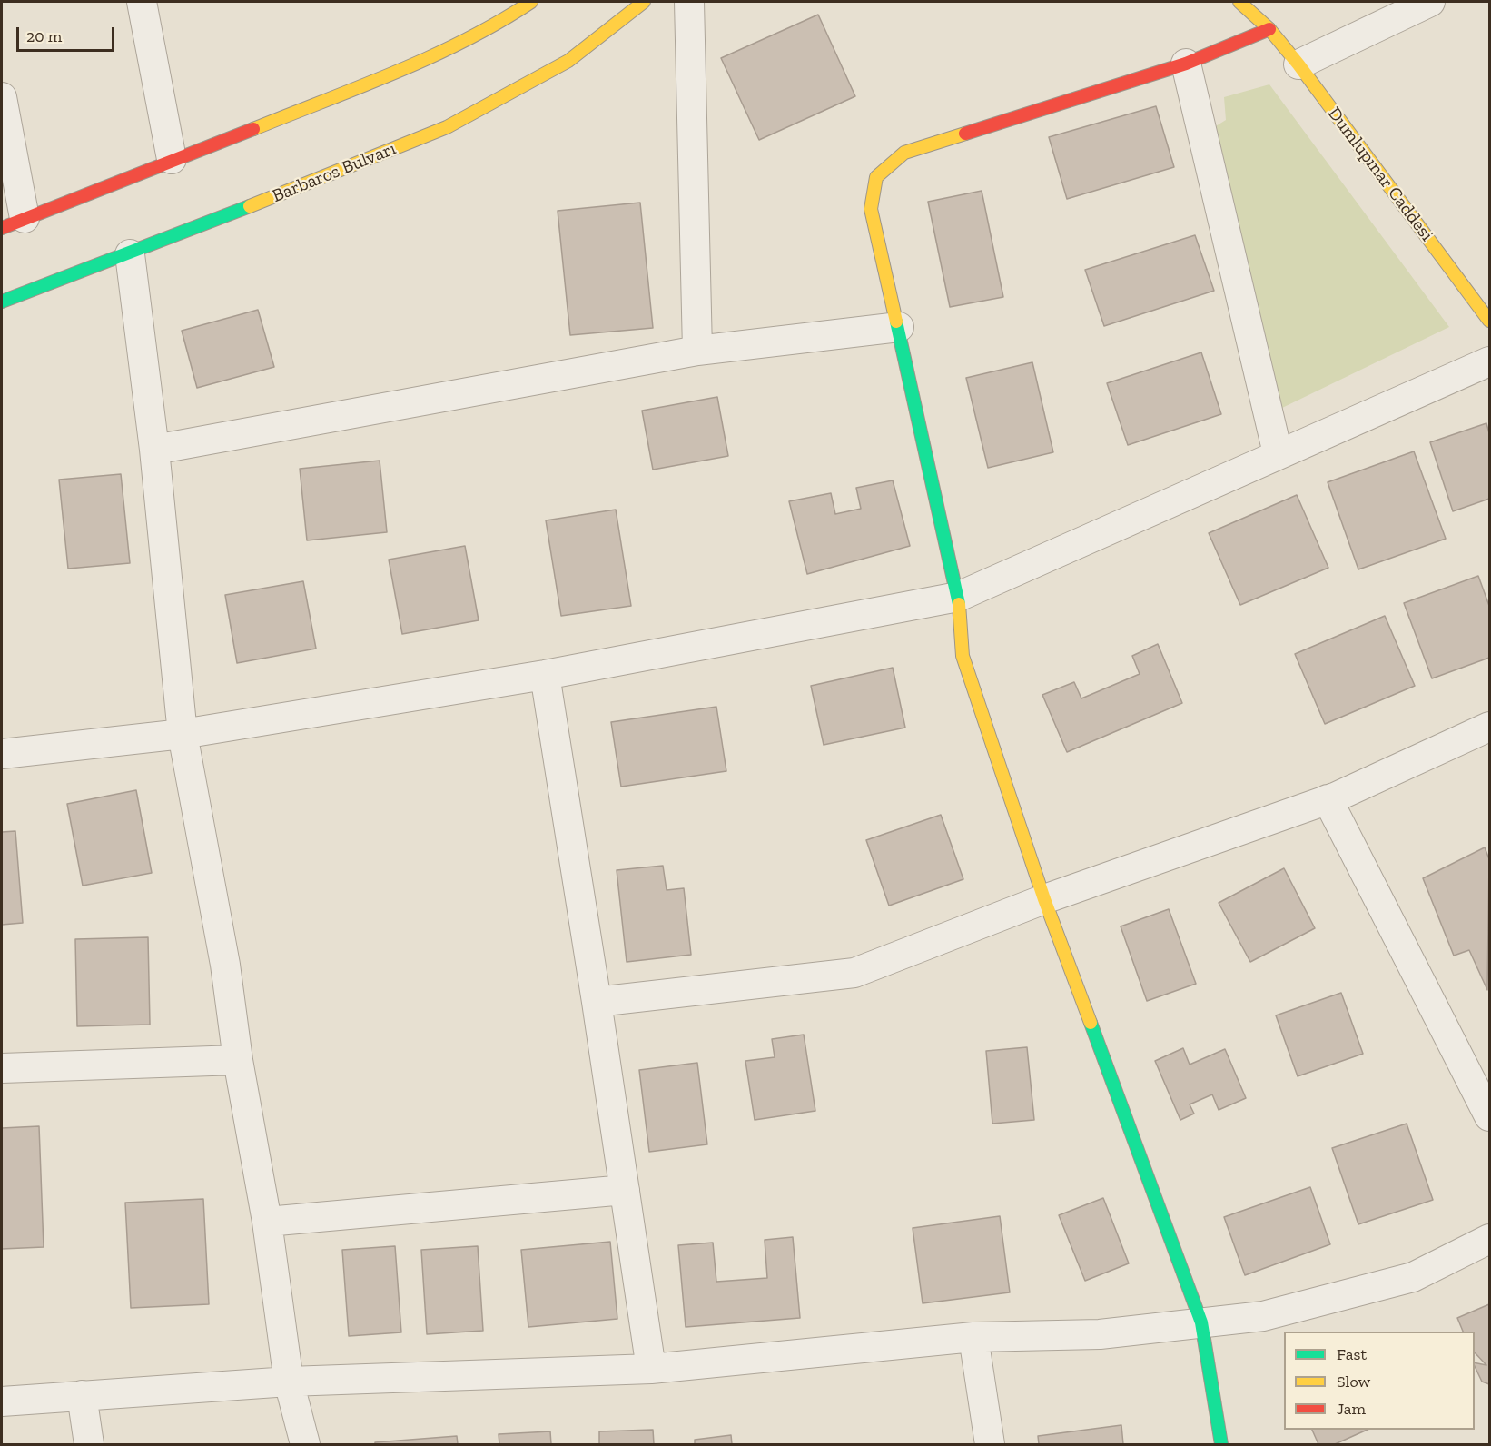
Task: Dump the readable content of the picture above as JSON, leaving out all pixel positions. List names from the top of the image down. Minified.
{"streets":{"street":["Barbaros Bulvarı","Dumlupınar Caddesi"]},"legend":["Fast","Slow","Jam"],"scale_bar":"20 m"}
